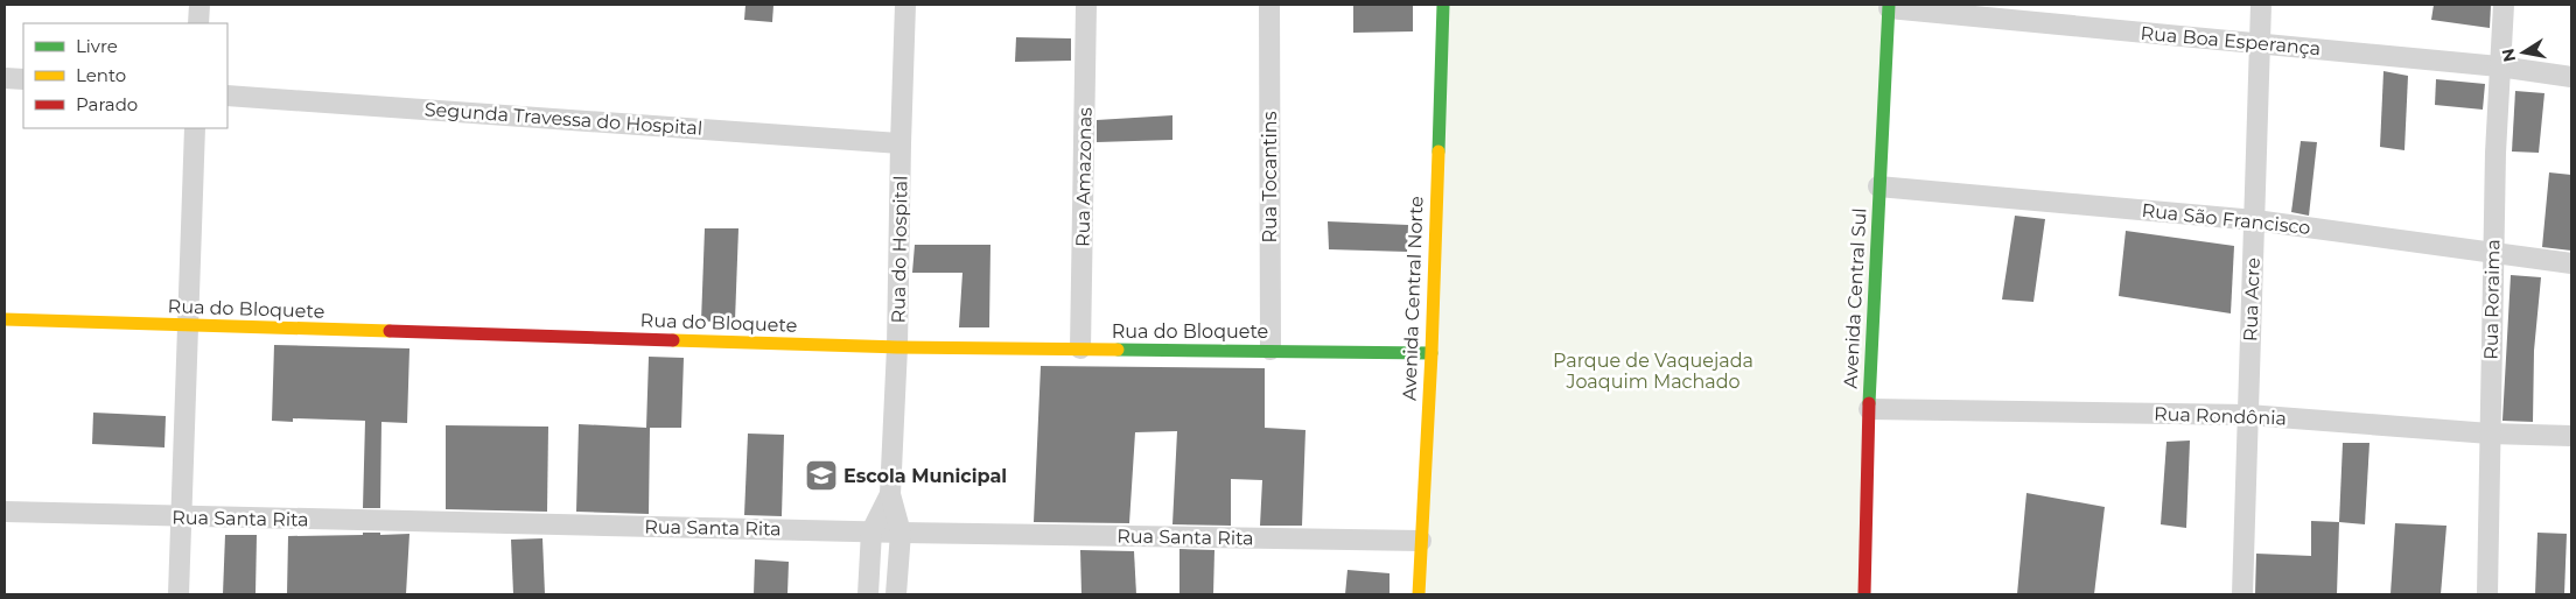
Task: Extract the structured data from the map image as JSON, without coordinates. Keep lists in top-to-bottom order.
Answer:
{
  "streets": {
    "street": [
      "Rua Boa Esperança",
      "Segunda Travessa do Hospital",
      "Rua Amazonas",
      "Rua Tocantins",
      "Rua São Francisco",
      "Rua do Hospital",
      "Avenida Central Norte",
      "Avenida Central Sul",
      "Rua Acre",
      "Rua Roraima",
      "Rua do Bloquete",
      "Rua Rondônia",
      "Rua Santa Rita"
    ]
  },
  "crossings": [
    ["Rua Boa Esperança", "Avenida Central Sul"],
    ["Rua Boa Esperança", "Rua Acre"],
    ["Rua Boa Esperança", "Rua Roraima"],
    ["Segunda Travessa do Hospital", "Rua do Hospital"],
    ["Rua Amazonas", "Rua do Bloquete"],
    ["Rua Tocantins", "Rua do Bloquete"],
    ["Rua São Francisco", "Avenida Central Sul"],
    ["Rua São Francisco", "Rua Acre"],
    ["Rua São Francisco", "Rua Roraima"],
    ["Rua do Hospital", "Rua do Bloquete"],
    ["Rua do Hospital", "Rua Santa Rita"],
    ["Avenida Central Norte", "Rua do Bloquete"],
    ["Avenida Central Norte", "Rua Santa Rita"],
    ["Avenida Central Sul", "Rua Rondônia"],
    ["Rua Acre", "Rua Rondônia"],
    ["Rua Roraima", "Rua Rondônia"]
  ],
  "parks": ["Parque de Vaquejada Joaquim Machado"],
  "places": {
    "school or university": ["Escola Municipal"]
  },
  "legend": ["Livre", "Lento", "Parado"],
  "north": "left"
}
